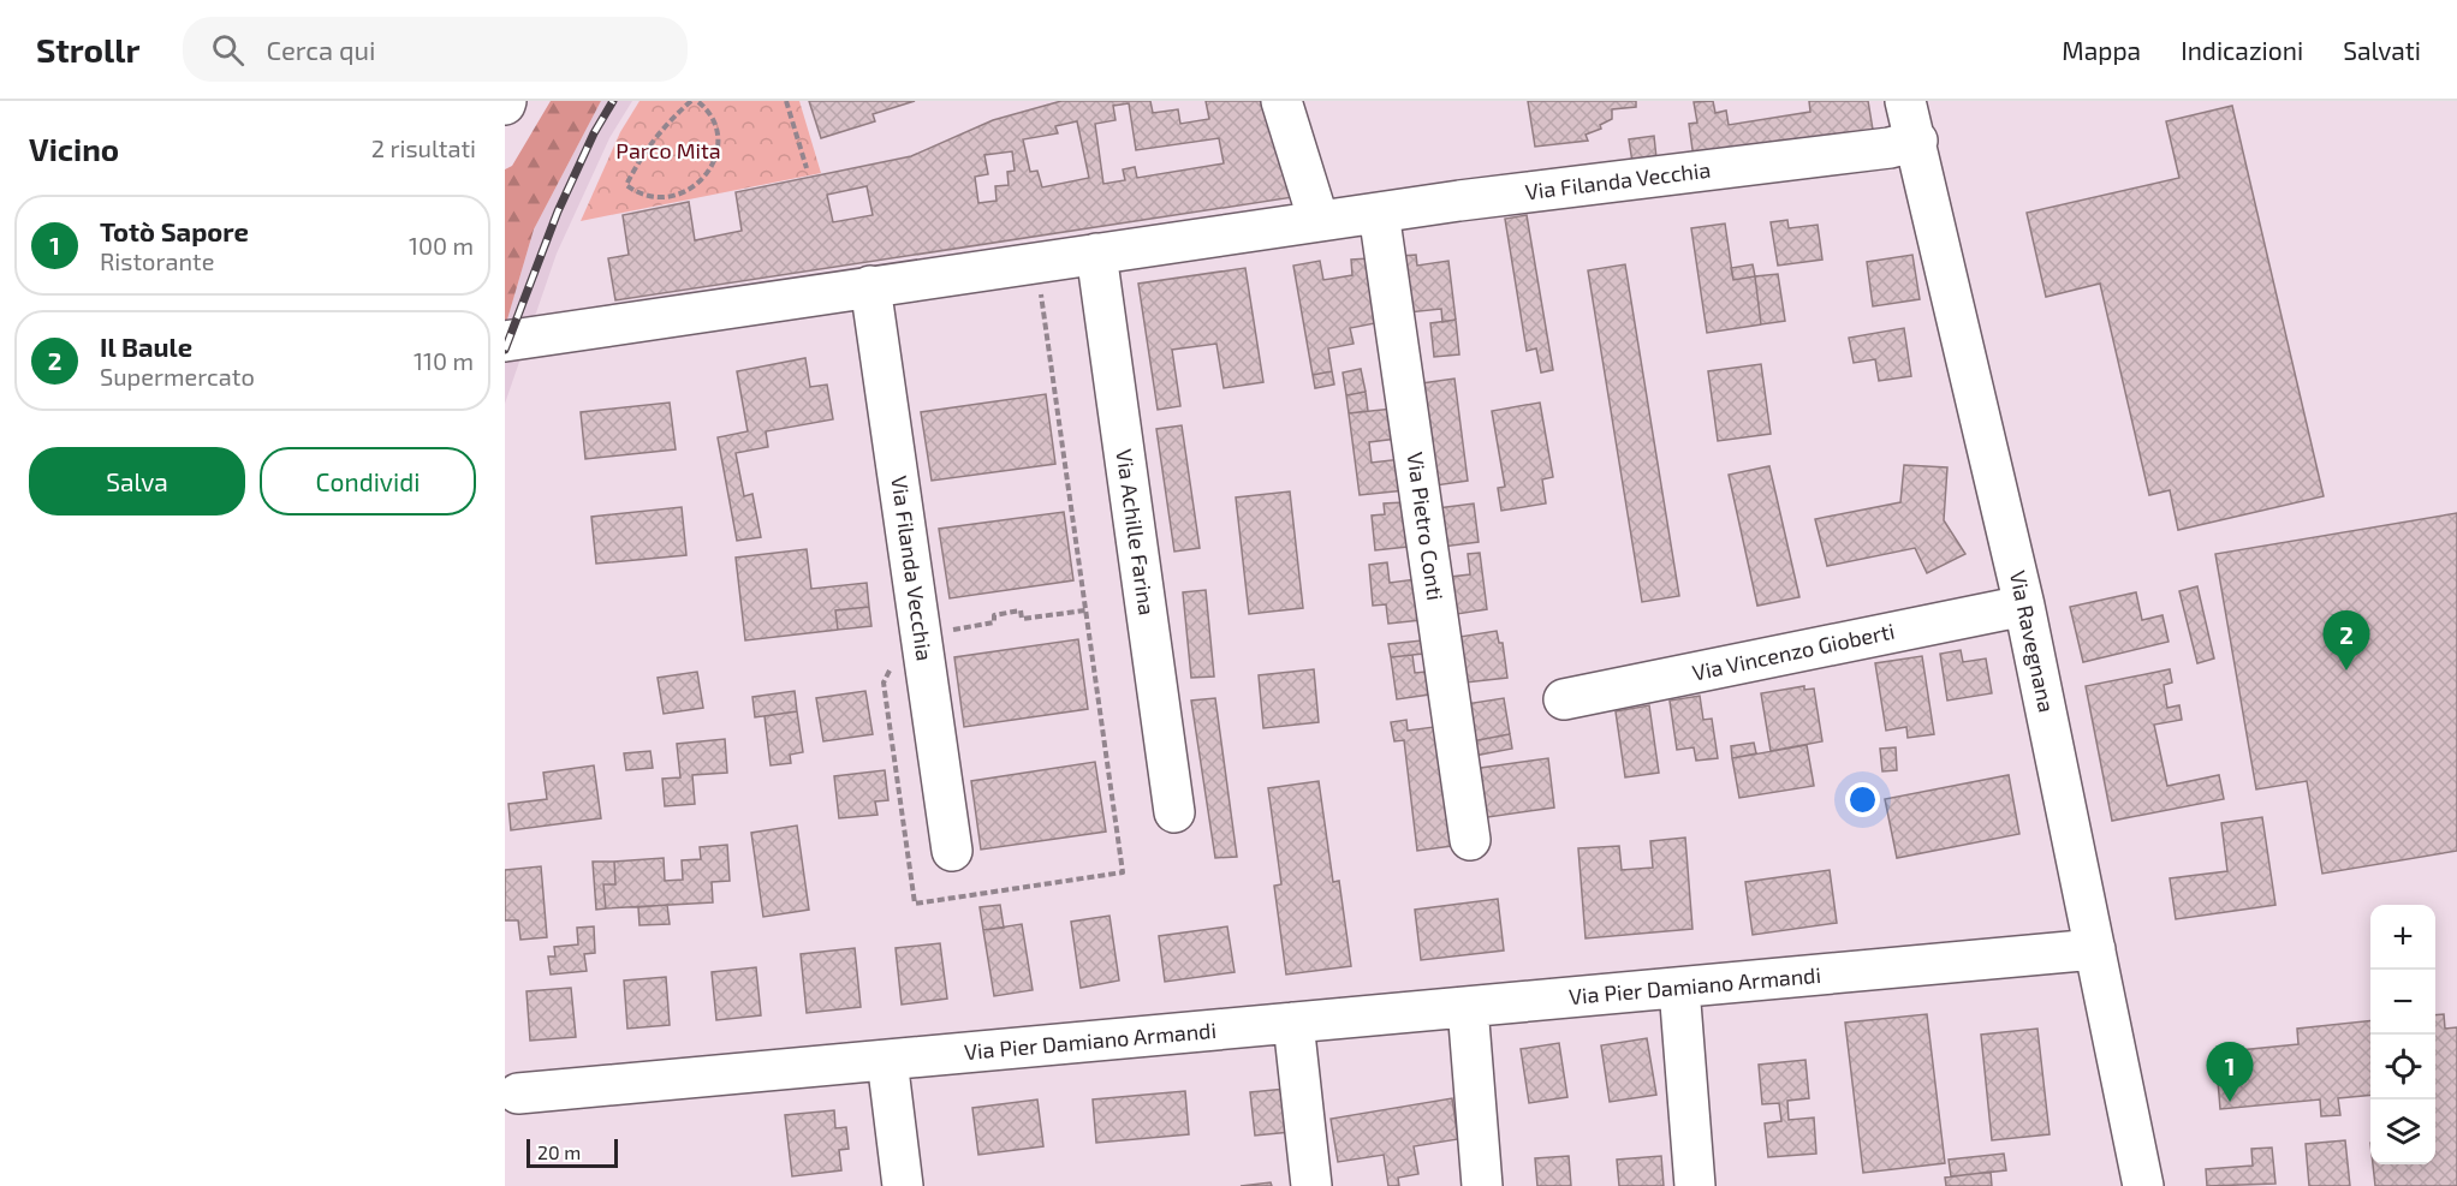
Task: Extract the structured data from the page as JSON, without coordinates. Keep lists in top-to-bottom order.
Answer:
{
  "streets": {
    "street": [
      "Via Filanda Vecchia",
      "Via Pietro Conti",
      "Via Achille Farina",
      "Via Ravegnana",
      "Via Vincenzo Gioberti",
      "Via Pier Damiano Armandi"
    ]
  },
  "crossings": [
    ["Via Filanda Vecchia", "Via Pietro Conti"],
    ["Via Filanda Vecchia", "Via Achille Farina"],
    ["Via Filanda Vecchia", "Via Ravegnana"],
    ["Via Ravegnana", "Via Vincenzo Gioberti"],
    ["Via Ravegnana", "Via Pier Damiano Armandi"]
  ],
  "parks": ["Parco Mita"],
  "scale_bar": "20 m",
  "page": {
    "header": "Strollr",
    "search": "Cerca qui",
    "nav": ["Mappa", "Indicazioni", "Salvati"],
    "heading": ["Vicino", "2 risultati"],
    "list": [
      {
        "mark": "1",
        "name": "Totò Sapore",
        "note": "Ristorante",
        "value": "100 m"
      },
      {
        "mark": "2",
        "name": "Il Baule",
        "note": "Supermercato",
        "value": "110 m"
      }
    ],
    "buttons": ["Salva", "Condividi"],
    "pins": ["2", "1"],
    "map_buttons": ["+", "−"],
    "scale": "20 m"
  }
}
